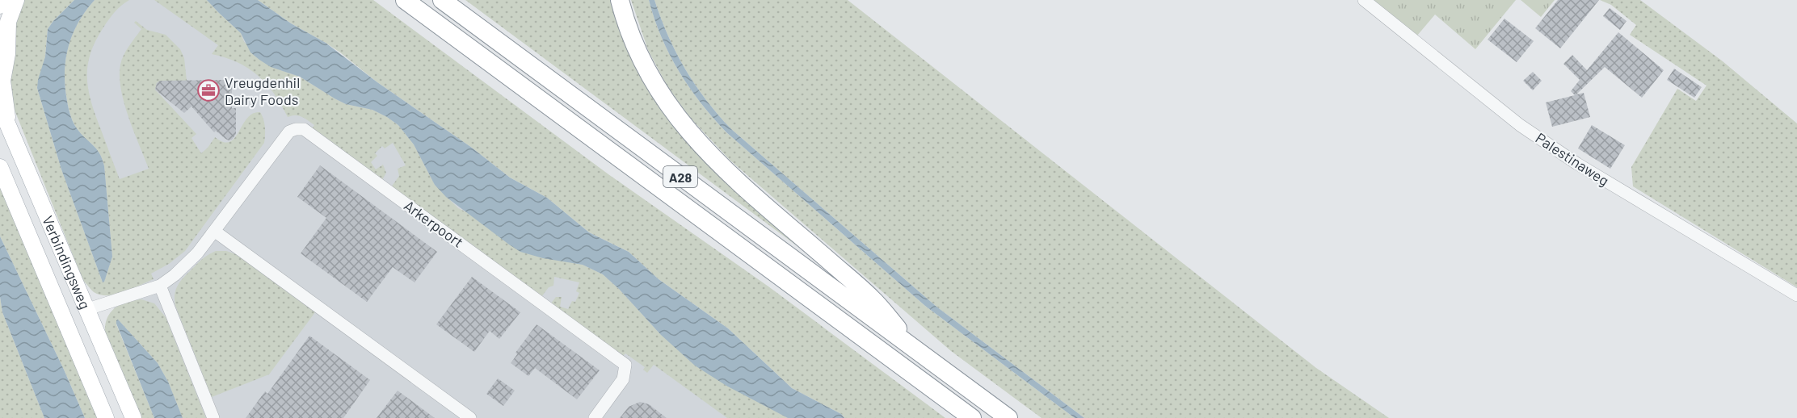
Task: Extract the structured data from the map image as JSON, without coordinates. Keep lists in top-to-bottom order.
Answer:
{
  "streets": {
    "highway": ["A28"],
    "main road": ["Verbindingsweg"],
    "street": ["Palestinaweg", "Arkerpoort"]
  },
  "crossings": [
    ["Arkerpoort", "Verbindingsweg"]
  ],
  "places": {
    "office": ["Vreugdenhil Dairy Foods"]
  }
}
